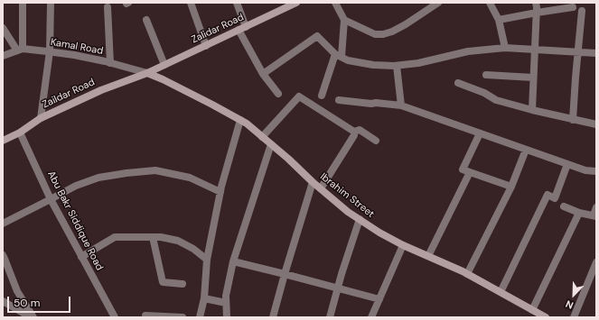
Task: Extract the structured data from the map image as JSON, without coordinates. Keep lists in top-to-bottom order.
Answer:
{
  "streets": {
    "main road": ["Zalidar Road", "Zaildar Road", "Ibrahim Street"],
    "street": ["Kamal Road", "Abu Bakr Siddique Road"]
  },
  "crossings": [
    ["Zalidar Road", "Kamal Road"],
    ["Zalidar Road", "Zaildar Road"],
    ["Zalidar Road", "Ibrahim Street"],
    ["Kamal Road", "Zaildar Road"],
    ["Kamal Road", "Ibrahim Street"],
    ["Zaildar Road", "Ibrahim Street"],
    ["Zaildar Road", "Abu Bakr Siddique Road"]
  ],
  "scale_bar": "50 m",
  "north": "bottom left"
}
